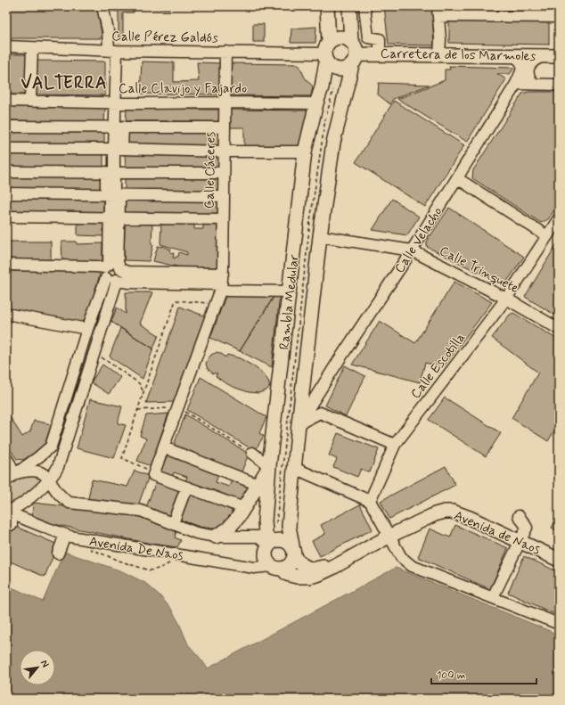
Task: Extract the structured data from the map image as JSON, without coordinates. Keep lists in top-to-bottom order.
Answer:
{
  "streets": {
    "main road": [
      "Carretera de los Marmoles",
      "Rambla Medular",
      "Avenida de Naos",
      "Avenida De Naos"
    ],
    "street": [
      "Calle Pérez Galdós",
      "Calle Clavijo y Fajardo",
      "Calle Cáceres",
      "Calle Velacho",
      "Calle Trinquete",
      "Calle Escotilla"
    ]
  },
  "crossings": [
    ["Calle Pérez Galdós", "Carretera de los Marmoles"],
    ["Calle Pérez Galdós", "Calle Cáceres"],
    ["Calle Pérez Galdós", "Rambla Medular"],
    ["Carretera de los Marmoles", "Calle Velacho"],
    ["Carretera de los Marmoles", "Rambla Medular"],
    ["Calle Clavijo y Fajardo", "Calle Cáceres"],
    ["Calle Clavijo y Fajardo", "Rambla Medular"],
    ["Calle Velacho", "Calle Trinquete"],
    ["Calle Velacho", "Rambla Medular"],
    ["Calle Trinquete", "Rambla Medular"],
    ["Calle Trinquete", "Calle Escotilla"],
    ["Rambla Medular", "Avenida de Naos"],
    ["Rambla Medular", "Avenida De Naos"],
    ["Avenida de Naos", "Avenida De Naos"]
  ],
  "districts": ["VALTERRA"],
  "scale_bar": "100 m",
  "north": "top right"
}
